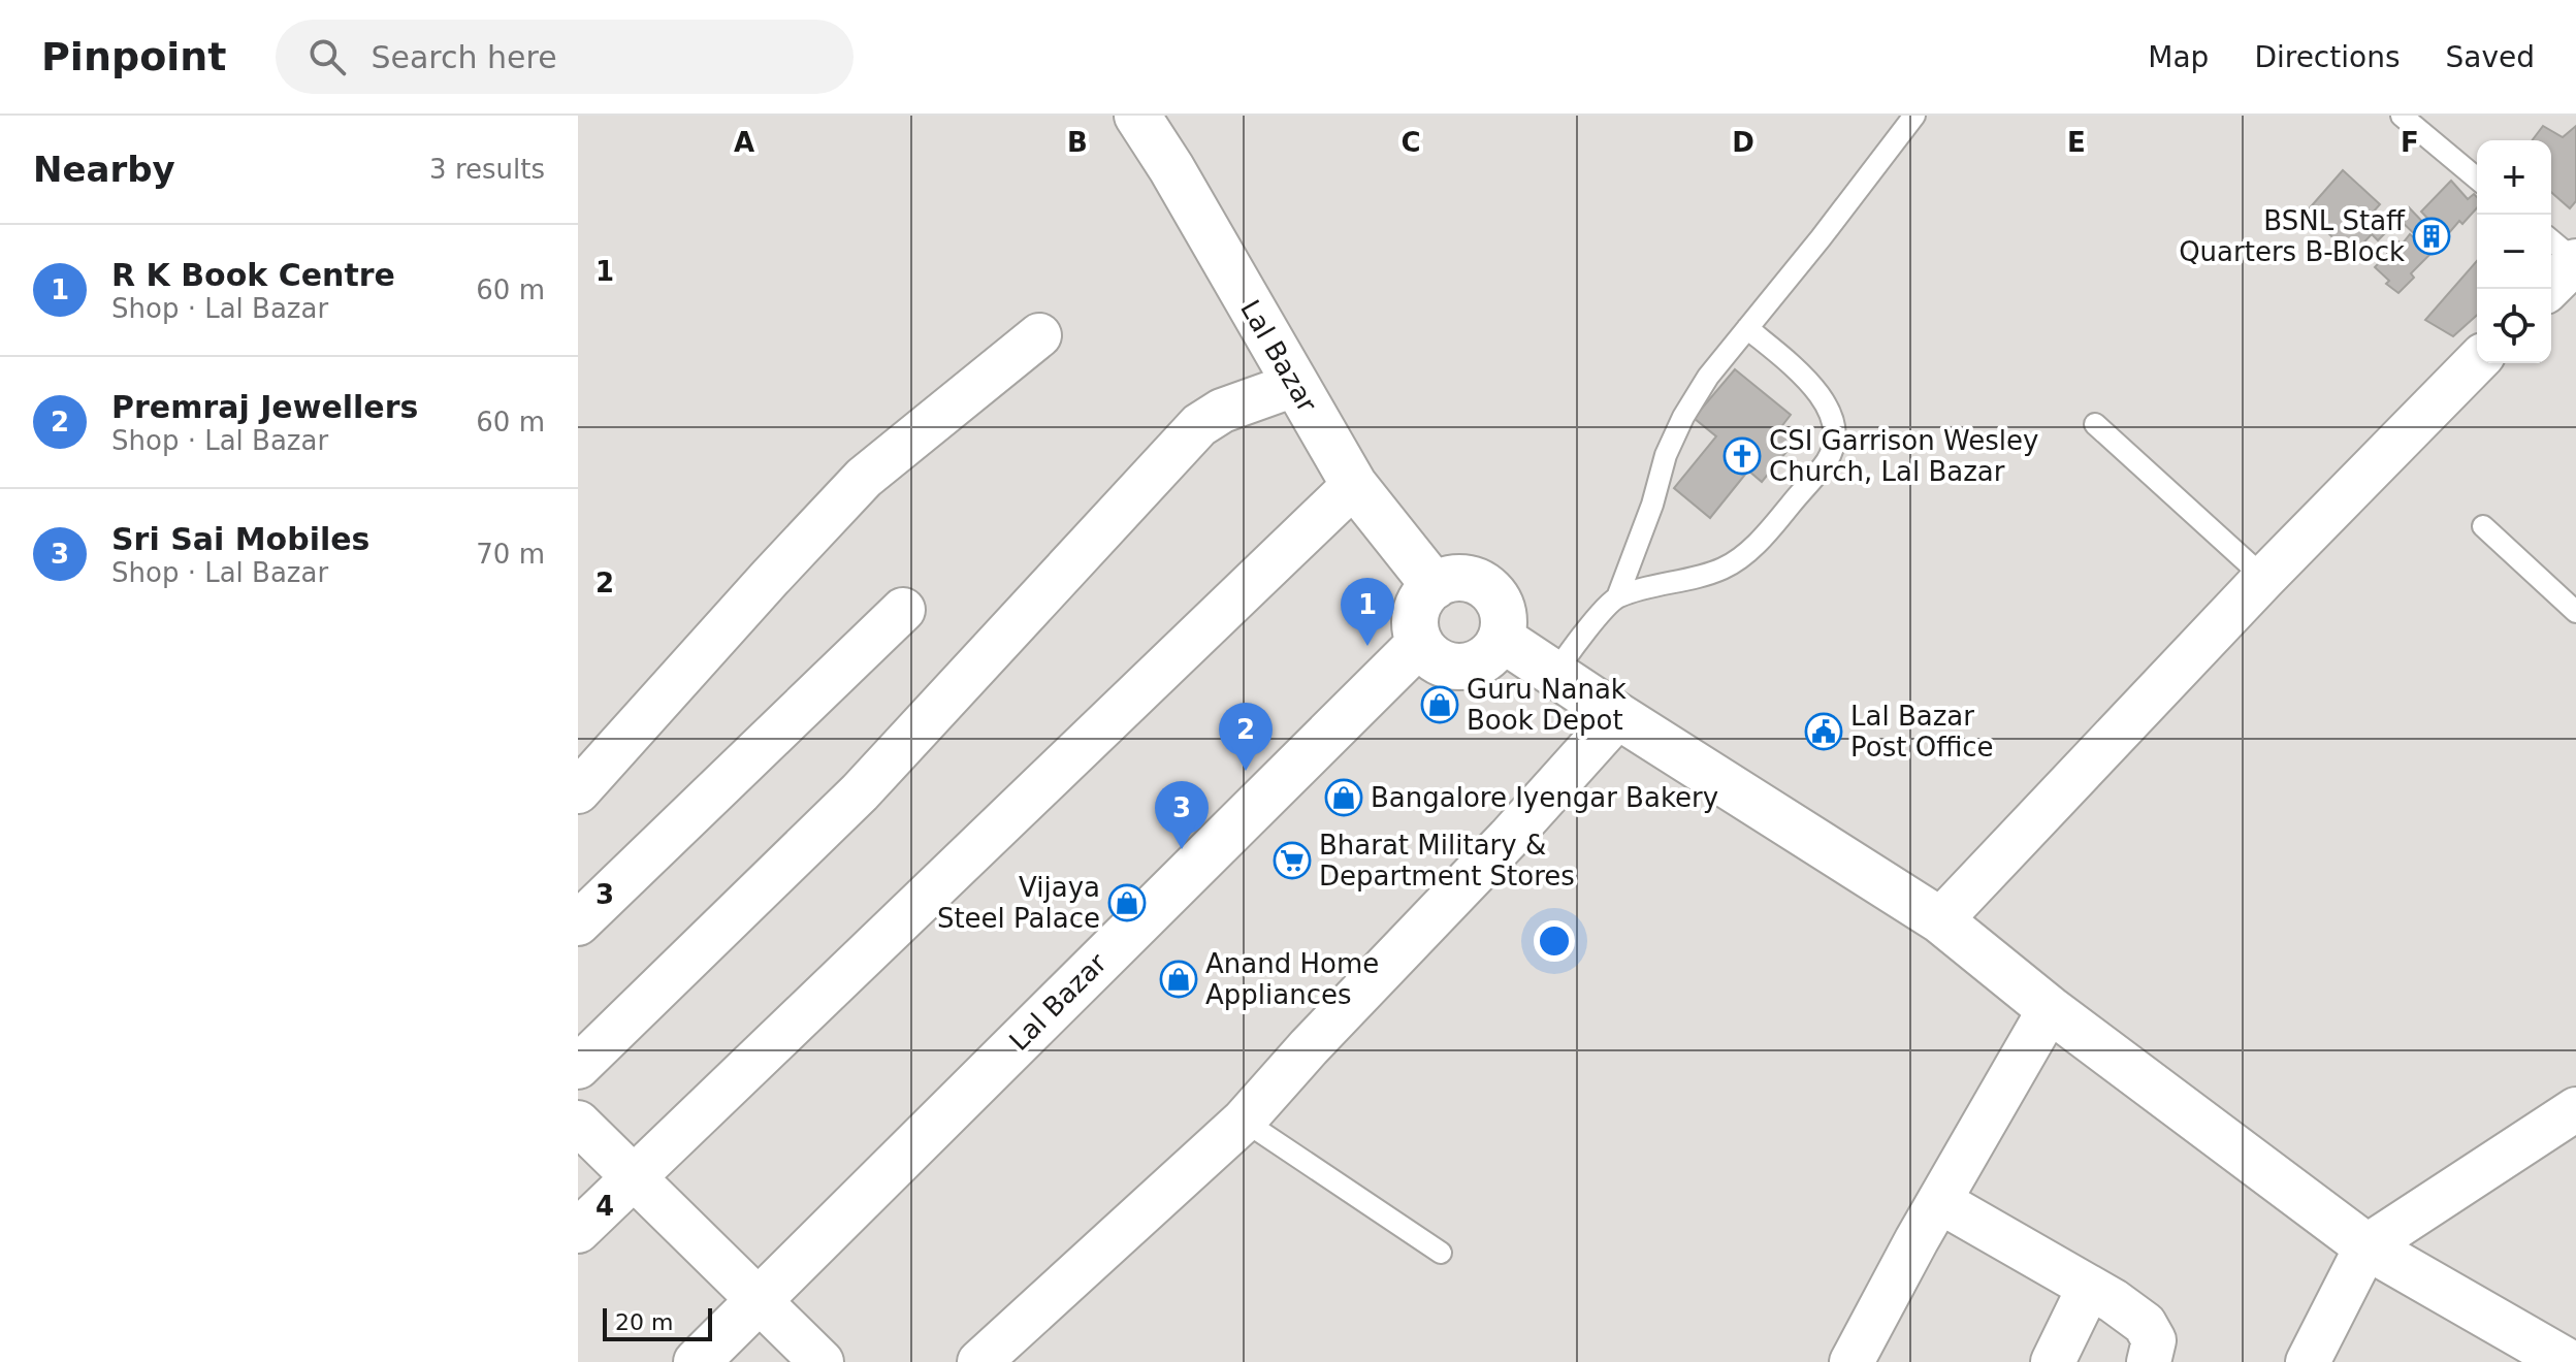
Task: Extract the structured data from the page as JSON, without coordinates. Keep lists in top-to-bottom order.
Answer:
{
  "streets": {
    "main road": ["Lal Bazar"]
  },
  "places": {
    "building": ["BSNL Staff Quarters B-Block"],
    "church": ["CSI Garrison Wesley Church, Lal Bazar"],
    "shop": [
      "Guru Nanak Book Depot",
      "Bangalore Iyengar Bakery",
      "Vijaya Steel Palace",
      "Anand Home Appliances"
    ],
    "public building": ["Lal Bazar Post Office"],
    "supermarket": ["Bharat Military & Department Stores"]
  },
  "scale_bar": "20 m",
  "page": {
    "header": "Pinpoint",
    "search": "Search here",
    "nav": ["Map", "Directions", "Saved"],
    "heading": ["Nearby", "3 results"],
    "map_buttons": ["+", "−"],
    "list": [
      {
        "mark": "1",
        "name": "R K Book Centre",
        "note": "Shop · Lal Bazar",
        "value": "60 m"
      },
      {
        "mark": "2",
        "name": "Premraj Jewellers",
        "note": "Shop · Lal Bazar",
        "value": "60 m"
      },
      {
        "mark": "3",
        "name": "Sri Sai Mobiles",
        "note": "Shop · Lal Bazar",
        "value": "70 m"
      }
    ],
    "pins": ["1", "2", "3"],
    "scale": "20 m"
  },
  "grid": {
    "columns": [
      "A",
      "B",
      "C",
      "D",
      "E",
      "F"
    ],
    "rows": [
      "1",
      "2",
      "3",
      "4"
    ]
  }
}
